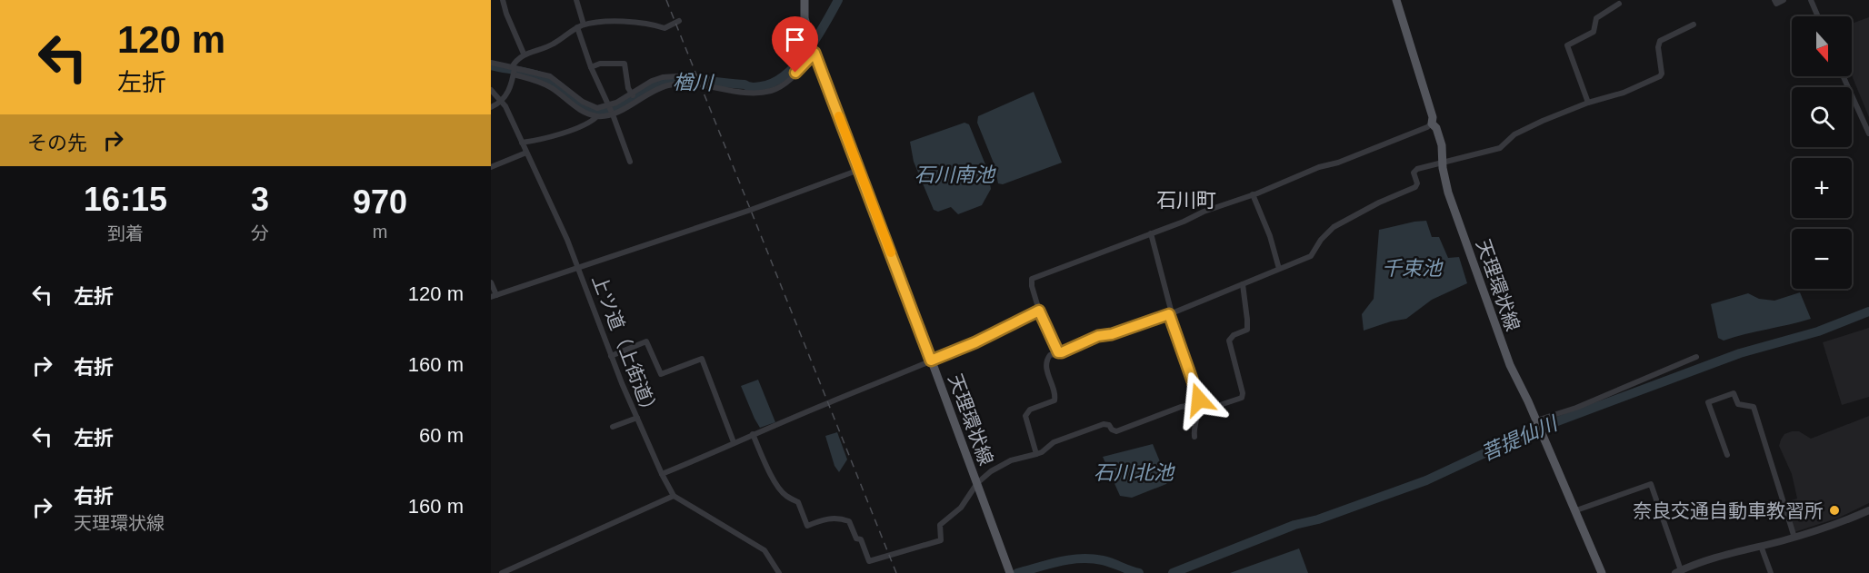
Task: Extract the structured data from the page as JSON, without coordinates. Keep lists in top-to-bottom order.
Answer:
{
  "streets": {
    "main road": ["天理環状線"],
    "street": ["上ツ道（上街道）"]
  },
  "districts": ["石川町"],
  "water": [
    "楢川",
    "石川南池",
    "千束池",
    "菩提仙川",
    "石川北池"
  ],
  "places": ["奈良交通自動車教習所"],
  "north": "bottom",
  "page": {
    "turn": ["120 m", "左折"],
    "map_buttons": ["+", "−"],
    "then": "その先",
    "eta": [
      "16:15",
      "到着",
      "3",
      "分",
      "970",
      "m"
    ],
    "list": [
      {
        "name": "左折",
        "value": "120 m"
      },
      {
        "name": "右折",
        "value": "160 m"
      },
      {
        "name": "左折",
        "value": "60 m"
      },
      {
        "name": "右折",
        "note": "天理環状線",
        "value": "160 m"
      }
    ]
  }
}
